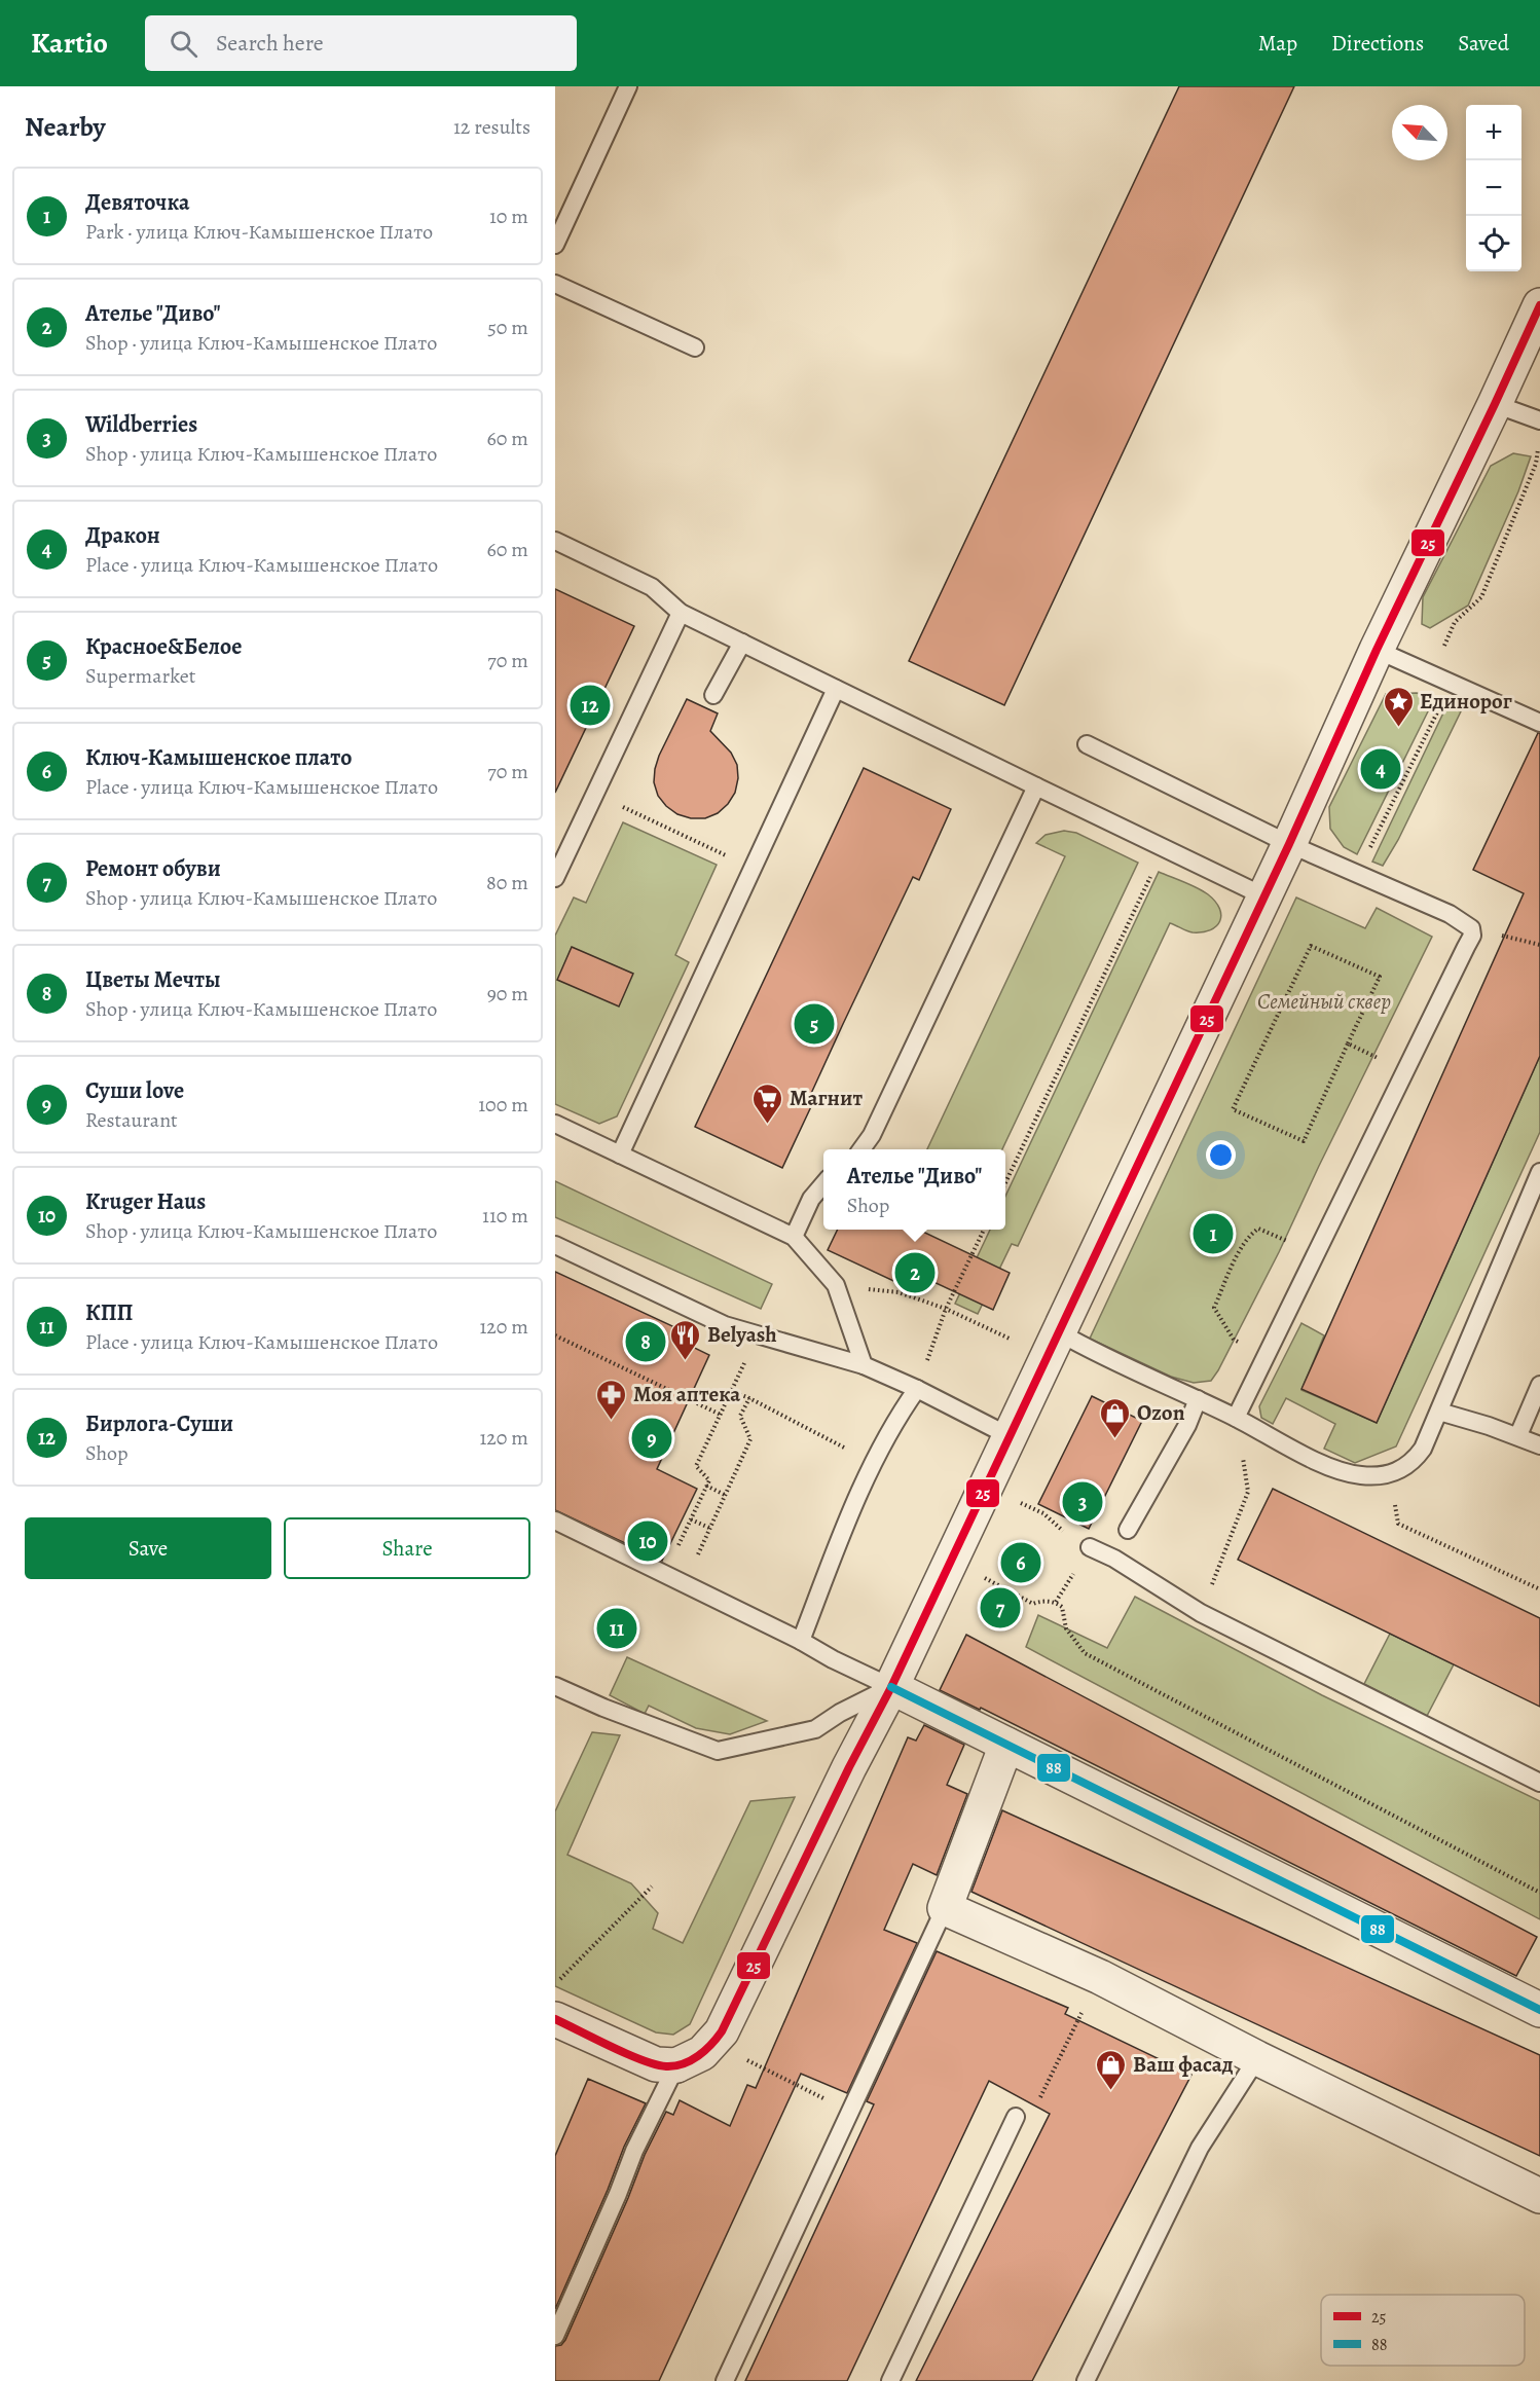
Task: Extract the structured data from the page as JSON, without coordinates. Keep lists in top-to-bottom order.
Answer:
{
  "parks": ["Семейный сквер"],
  "places": {
    "place": ["Единорог"],
    "supermarket": ["Магнит"],
    "restaurant": ["Belyash"],
    "pharmacy": ["Моя аптека"],
    "shop": ["Ozon", "Ваш фасад"]
  },
  "lines": ["transit line 25", "transit line 88"],
  "legend": ["25", "88"],
  "north": "top left",
  "page": {
    "header": "Kartio",
    "search": "Search here",
    "nav": ["Map", "Directions", "Saved"],
    "heading": ["Nearby", "12 results"],
    "map_buttons": ["+", "−"],
    "list": [
      {
        "mark": "1",
        "name": "Девяточка",
        "note": "Park · улица Ключ-Камышенское Плато",
        "value": "10 m"
      },
      {
        "mark": "2",
        "name": "Ателье \"Диво\"",
        "note": "Shop · улица Ключ-Камышенское Плато",
        "value": "50 m"
      },
      {
        "mark": "3",
        "name": "Wildberries",
        "note": "Shop · улица Ключ-Камышенское Плато",
        "value": "60 m"
      },
      {
        "mark": "4",
        "name": "Дракон",
        "note": "Place · улица Ключ-Камышенское Плато",
        "value": "60 m"
      },
      {
        "mark": "5",
        "name": "Красное&Белое",
        "note": "Supermarket",
        "value": "70 m"
      },
      {
        "mark": "6",
        "name": "Ключ-Камышенское плато",
        "note": "Place · улица Ключ-Камышенское Плато",
        "value": "70 m"
      },
      {
        "mark": "7",
        "name": "Ремонт обуви",
        "note": "Shop · улица Ключ-Камышенское Плато",
        "value": "80 m"
      },
      {
        "mark": "8",
        "name": "Цветы Мечты",
        "note": "Shop · улица Ключ-Камышенское Плато",
        "value": "90 m"
      },
      {
        "mark": "9",
        "name": "Суши love",
        "note": "Restaurant",
        "value": "100 m"
      },
      {
        "mark": "10",
        "name": "Kruger Haus",
        "note": "Shop · улица Ключ-Камышенское Плато",
        "value": "110 m"
      },
      {
        "mark": "11",
        "name": "КПП",
        "note": "Place · улица Ключ-Камышенское Плато",
        "value": "120 m"
      },
      {
        "mark": "12",
        "name": "Бирлога-Суши",
        "note": "Shop",
        "value": "120 m"
      }
    ],
    "pins": [
      "12",
      "4",
      "5",
      "1",
      "2",
      "8",
      "9",
      "3",
      "10",
      "6",
      "7",
      "11"
    ],
    "popup": ["Ателье \"Диво\"", "Shop"],
    "buttons": ["Save", "Share"]
  }
}
